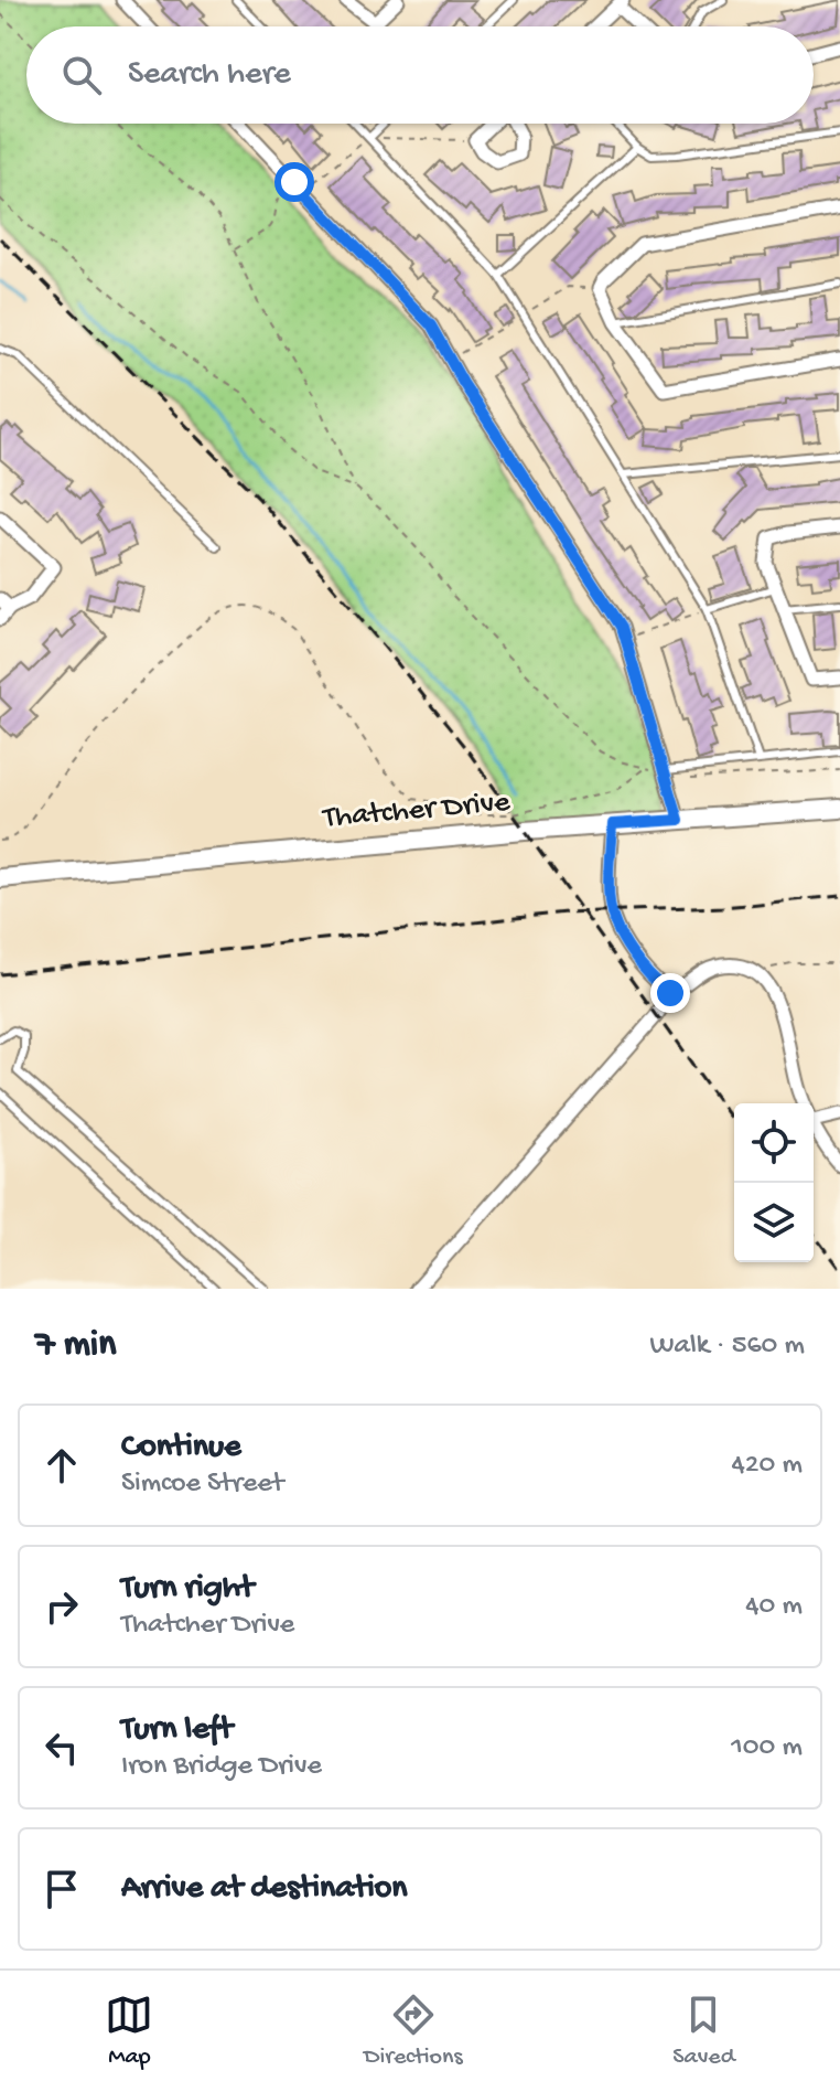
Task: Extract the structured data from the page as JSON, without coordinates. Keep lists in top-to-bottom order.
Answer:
{
  "streets": {
    "main road": ["Thatcher Drive"]
  },
  "page": {
    "search": "Search here",
    "heading": ["7 min", "Walk · 560 m"],
    "list": [
      ["Continue", "Simcoe Street", "420 m"],
      ["Turn right", "Thatcher Drive", "40 m"],
      ["Turn left", "Iron Bridge Drive", "100 m"],
      "Arrive at destination"
    ],
    "nav": ["Map", "Directions", "Saved"]
  }
}
